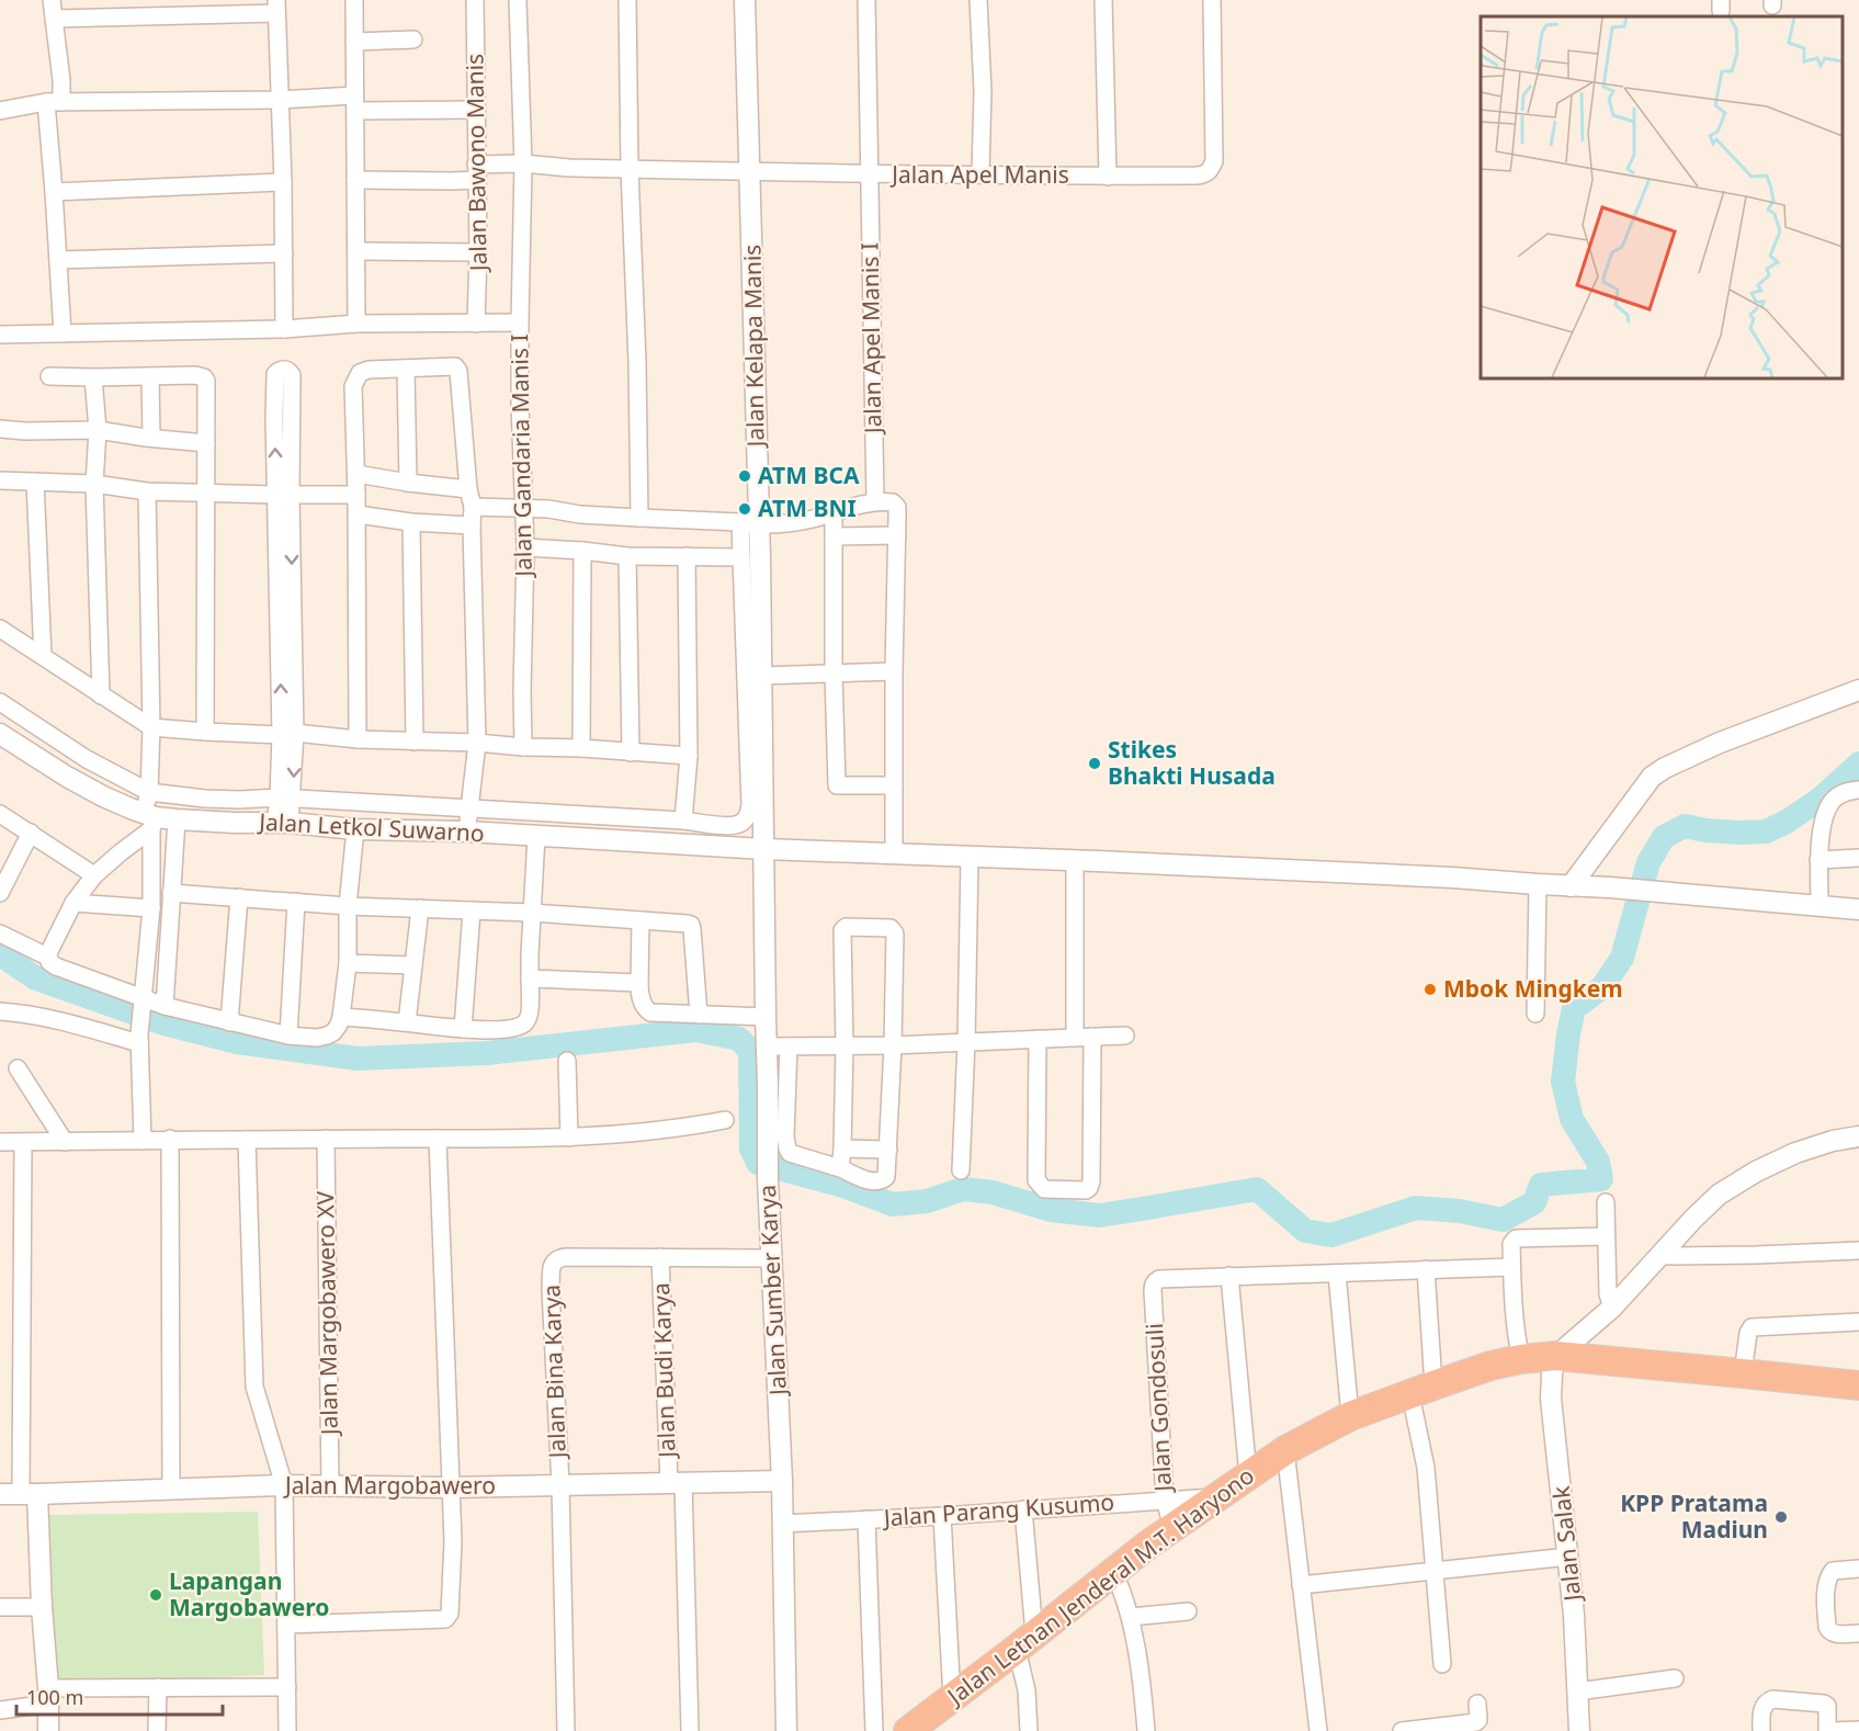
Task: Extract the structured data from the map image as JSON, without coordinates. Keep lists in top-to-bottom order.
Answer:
{
  "streets": {
    "highway": ["Jalan Letnan Jenderal M.T. Haryono"],
    "street": [
      "Jalan Bawono Manis",
      "Jalan Apel Manis",
      "Jalan Apel Manis I",
      "Jalan Kelapa Manis",
      "Jalan Gandaria Manis I",
      "Jalan Letkol Suwarno",
      "Jalan Sumber Karya",
      "Jalan Margobawero XV",
      "Jalan Budi Karya",
      "Jalan Bina Karya",
      "Jalan Gondosuli",
      "Jalan Margobawero",
      "Jalan Parang Kusumo",
      "Jalan Salak"
    ]
  },
  "crossings": [
    ["Jalan Bawono Manis", "Jalan Apel Manis"],
    ["Jalan Apel Manis", "Jalan Apel Manis I"],
    ["Jalan Apel Manis", "Jalan Kelapa Manis"],
    ["Jalan Apel Manis", "Jalan Gandaria Manis I"],
    ["Jalan Kelapa Manis", "Jalan Letkol Suwarno"],
    ["Jalan Kelapa Manis", "Jalan Sumber Karya"],
    ["Jalan Letkol Suwarno", "Jalan Sumber Karya"],
    ["Jalan Sumber Karya", "Jalan Margobawero"],
    ["Jalan Sumber Karya", "Jalan Parang Kusumo"],
    ["Jalan Margobawero XV", "Jalan Margobawero"],
    ["Jalan Budi Karya", "Jalan Bina Karya"],
    ["Jalan Budi Karya", "Jalan Margobawero"],
    ["Jalan Bina Karya", "Jalan Margobawero"],
    ["Jalan Gondosuli", "Jalan Parang Kusumo"],
    ["Jalan Gondosuli", "Jalan Letnan Jenderal M.T. Haryono"],
    ["Jalan Parang Kusumo", "Jalan Letnan Jenderal M.T. Haryono"],
    ["Jalan Salak", "Jalan Letnan Jenderal M.T. Haryono"]
  ],
  "places": [
    "ATM BCA",
    "ATM BNI",
    "Stikes Bhakti Husada",
    "Mbok Mingkem",
    "KPP Pratama Madiun",
    "Lapangan Margobawero"
  ],
  "scale_bar": "100 m"
}
